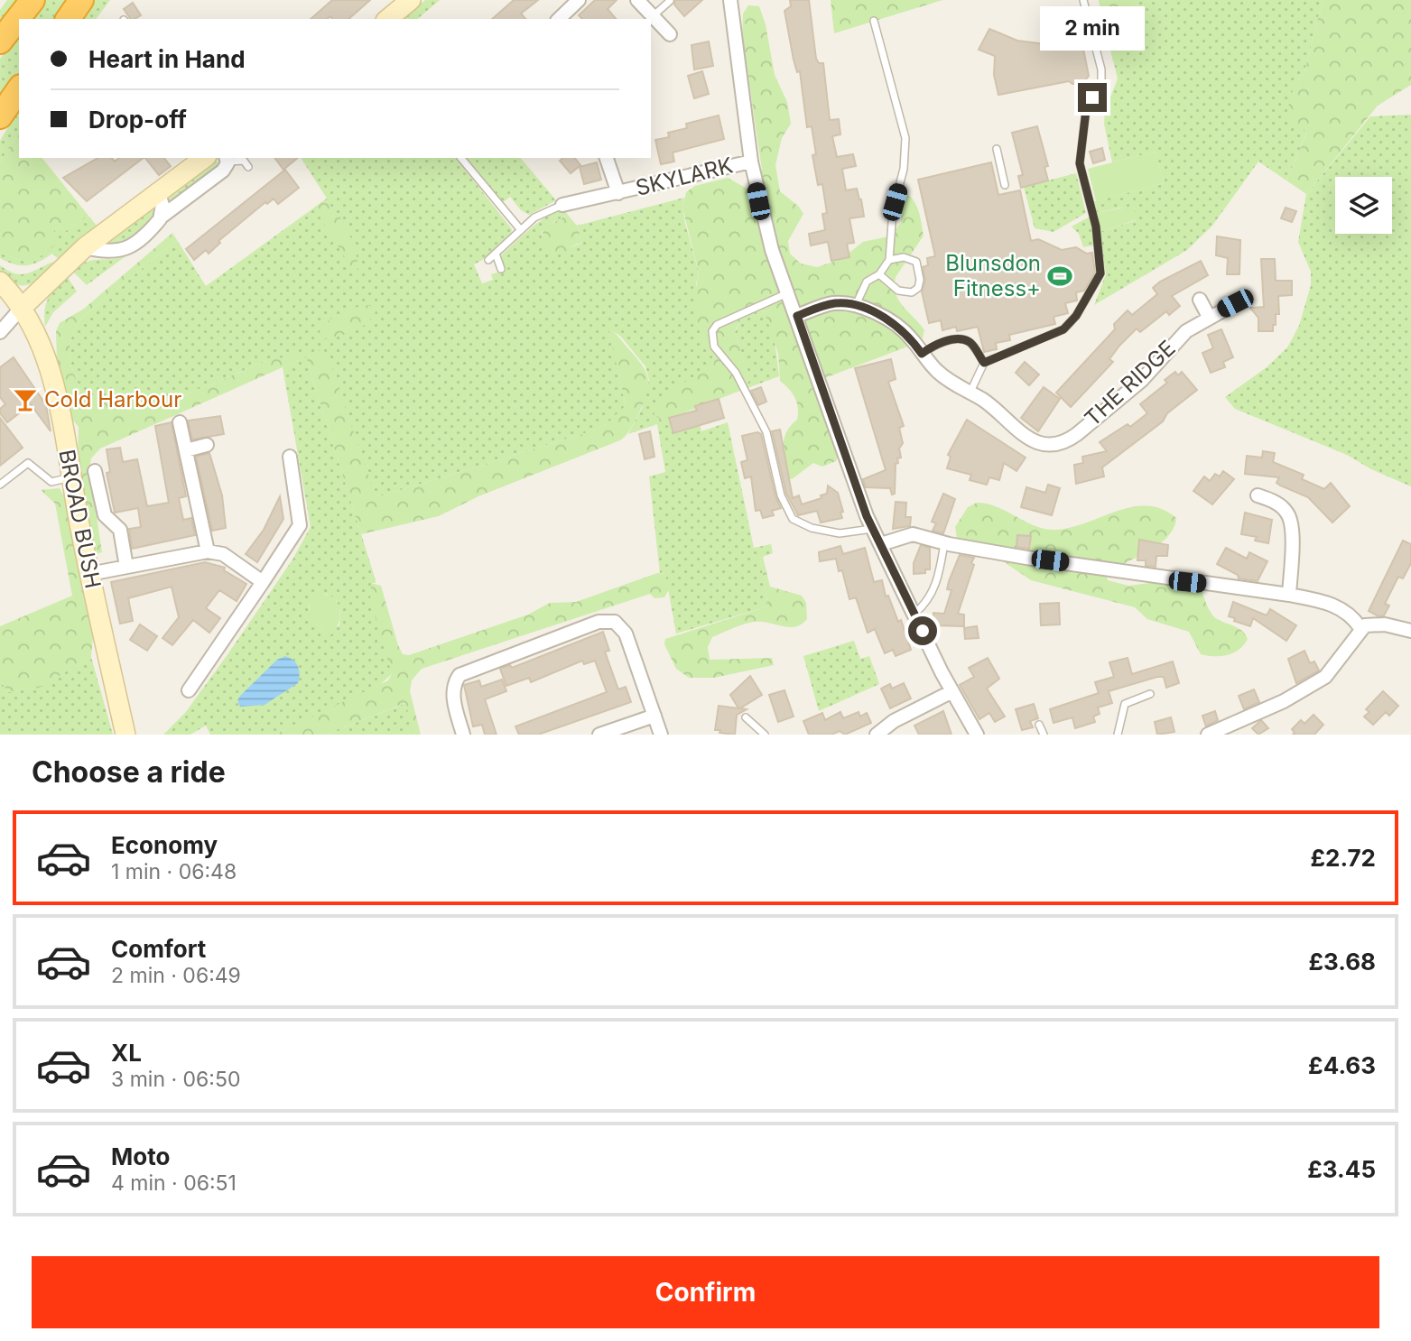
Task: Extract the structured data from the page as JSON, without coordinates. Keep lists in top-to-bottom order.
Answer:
{
  "streets": {
    "main road": ["BROAD BUSH"],
    "street": ["SKYLARK", "THE RIDGE"]
  },
  "places": {
    "sports": ["Blunsdon Fitness+"],
    "bar": ["Cold Harbour"]
  },
  "page": {
    "bubble": "2 min",
    "banner": ["Heart in Hand", "Drop-off"],
    "heading": "Choose a ride",
    "list": [
      {
        "name": "Economy",
        "note": "1 min · 06:48",
        "value": "£2.72"
      },
      {
        "name": "Comfort",
        "note": "2 min · 06:49",
        "value": "£3.68"
      },
      {
        "name": "XL",
        "note": "3 min · 06:50",
        "value": "£4.63"
      },
      {
        "name": "Moto",
        "note": "4 min · 06:51",
        "value": "£3.45"
      }
    ],
    "buttons": "Confirm"
  }
}
